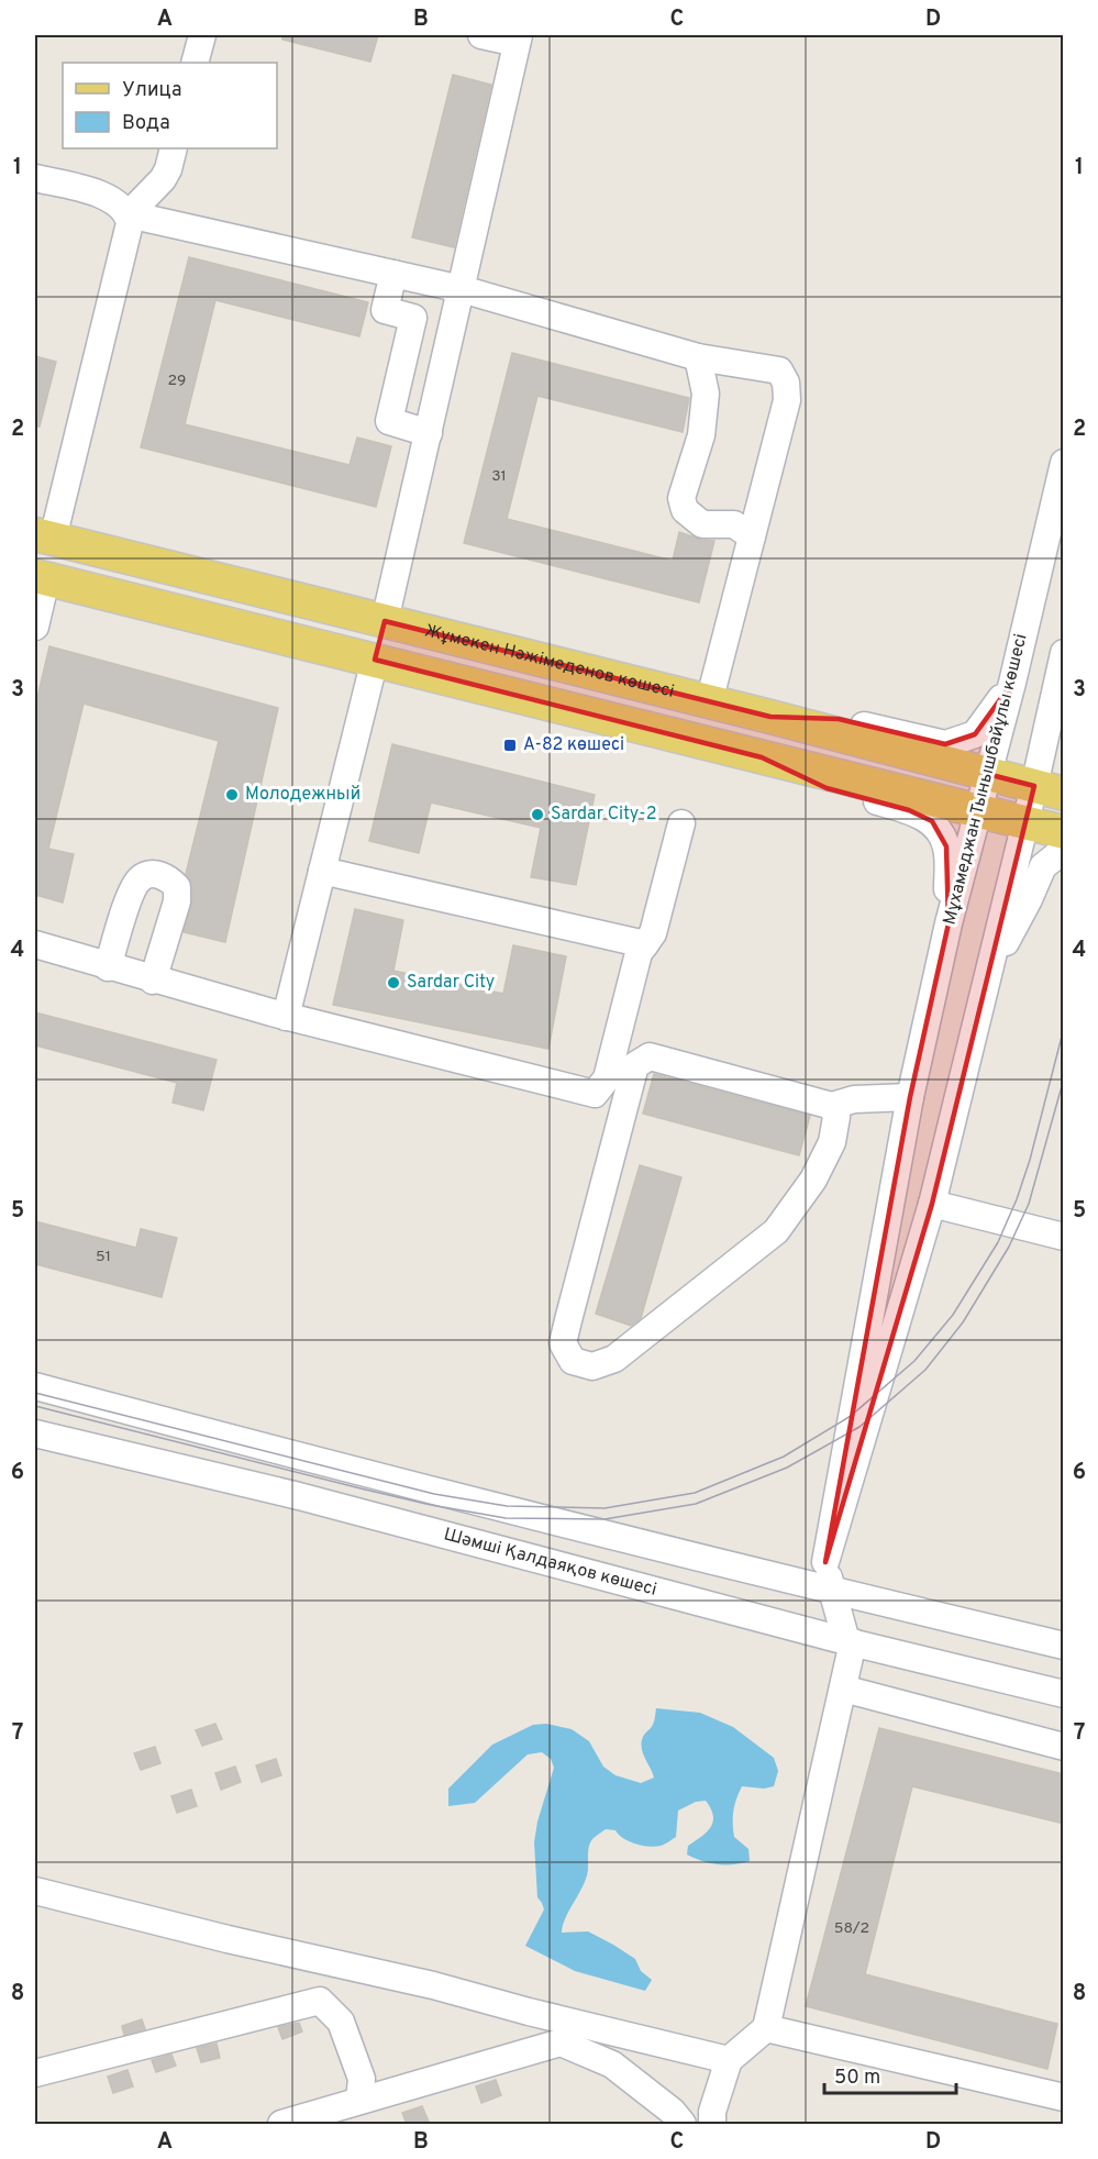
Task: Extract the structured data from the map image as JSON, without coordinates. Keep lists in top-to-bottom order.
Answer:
{
  "streets": {
    "main road": ["Жұмекен Нәжімеденов көшесі"],
    "street": ["Мұхамеджан Тынышбайұлы көшесі", "Шәмші Қалдаяқов көшесі"]
  },
  "crossings": [
    ["Жұмекен Нәжімеденов көшесі", "Мұхамеджан Тынышбайұлы көшесі"]
  ],
  "places": {
    "transit": ["A-82 көшесі"],
    "other": ["Молодежный", "Sardar City-2", "Sardar City"]
  },
  "house_numbers": [
    "29",
    "31",
    "51",
    "58/2"
  ],
  "legend": ["Улица", "Вода"],
  "scale_bar": "50 m",
  "grid": {
    "columns": [
      "A",
      "B",
      "C",
      "D"
    ],
    "rows": [
      "1",
      "2",
      "3",
      "4",
      "5",
      "6",
      "7",
      "8"
    ]
  }
}
